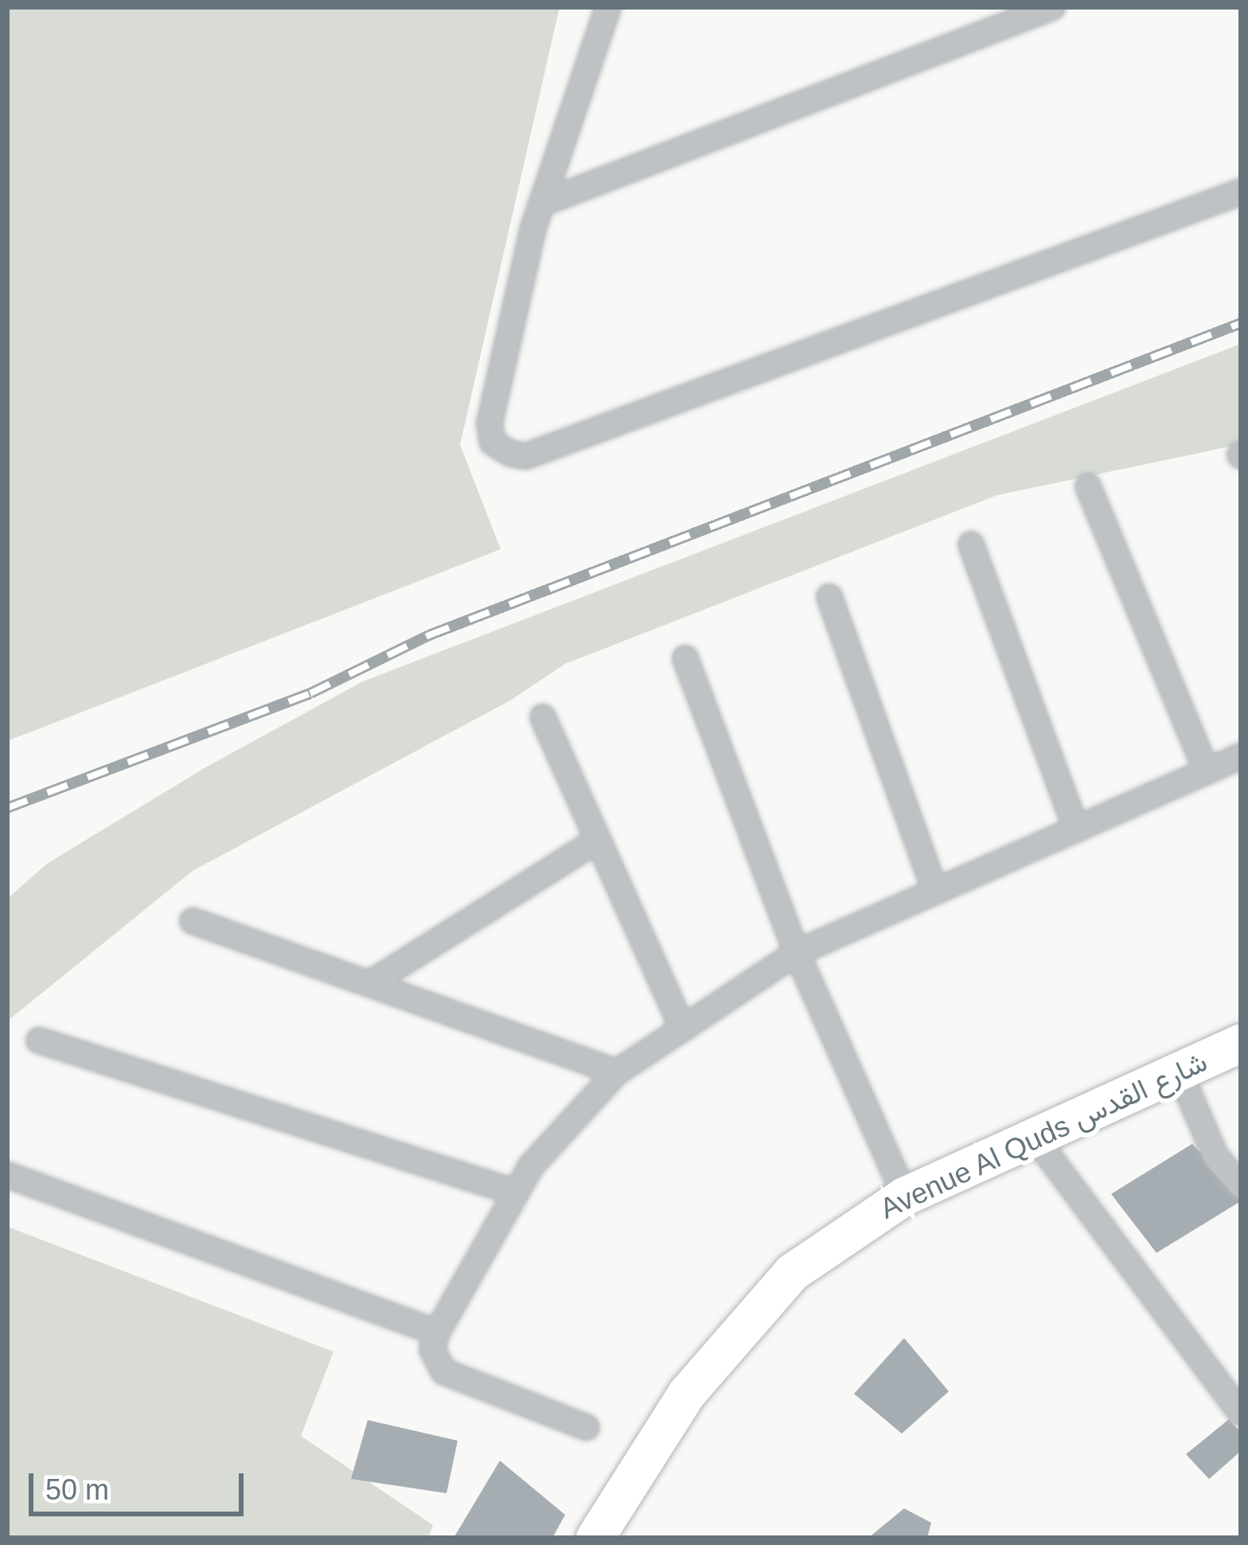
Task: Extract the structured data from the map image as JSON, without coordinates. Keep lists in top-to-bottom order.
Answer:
{
  "streets": {
    "main road": ["Avenue Al Quds شارع القدس"]
  },
  "scale_bar": "50 m"
}
